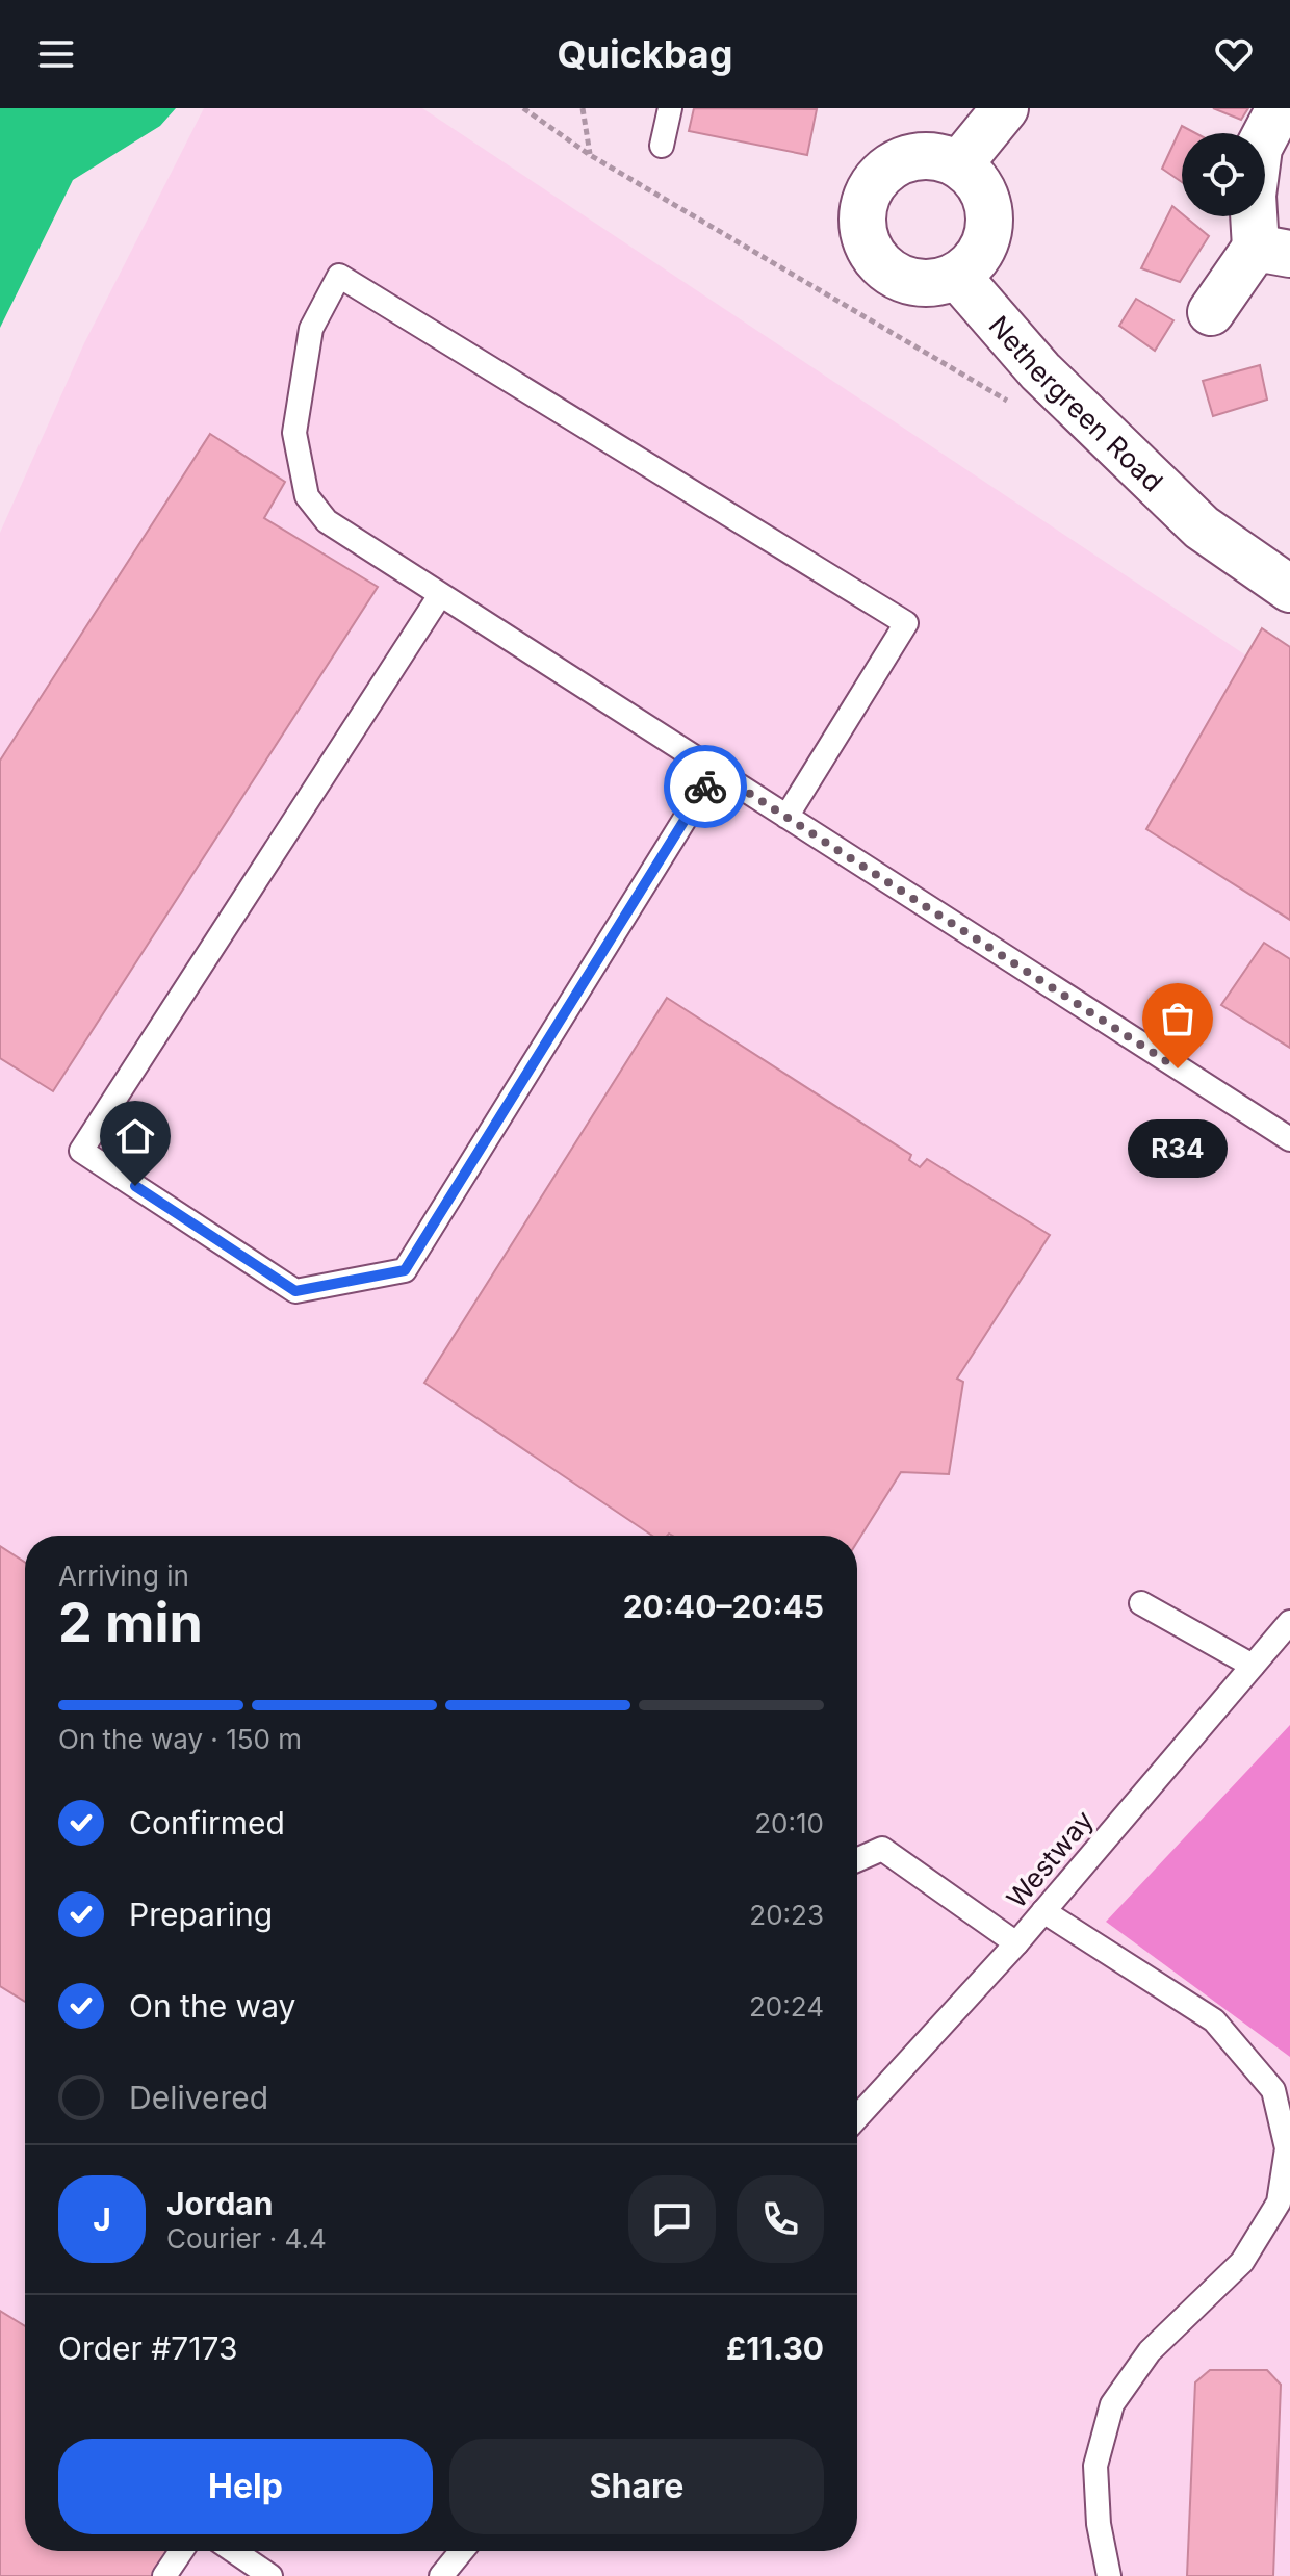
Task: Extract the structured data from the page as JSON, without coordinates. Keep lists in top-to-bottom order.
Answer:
{
  "streets": {
    "street": ["Nethergreen Road"],
    "lane": ["Westway"]
  },
  "places": ["R34"],
  "page": {
    "header": "Quickbag",
    "bubble": "R34",
    "heading": ["2 min", "Arriving in", "20:40–20:45"],
    "panel": [
      "Jordan",
      "Courier · 4.4",
      "Order #7173",
      "£11.30"
    ],
    "bar": "On the way · 150 m",
    "list": [
      ["Confirmed", "20:10"],
      ["Preparing", "20:23"],
      ["On the way", "20:24"],
      "Delivered"
    ],
    "round": "J",
    "buttons": ["Help", "Share"]
  }
}
